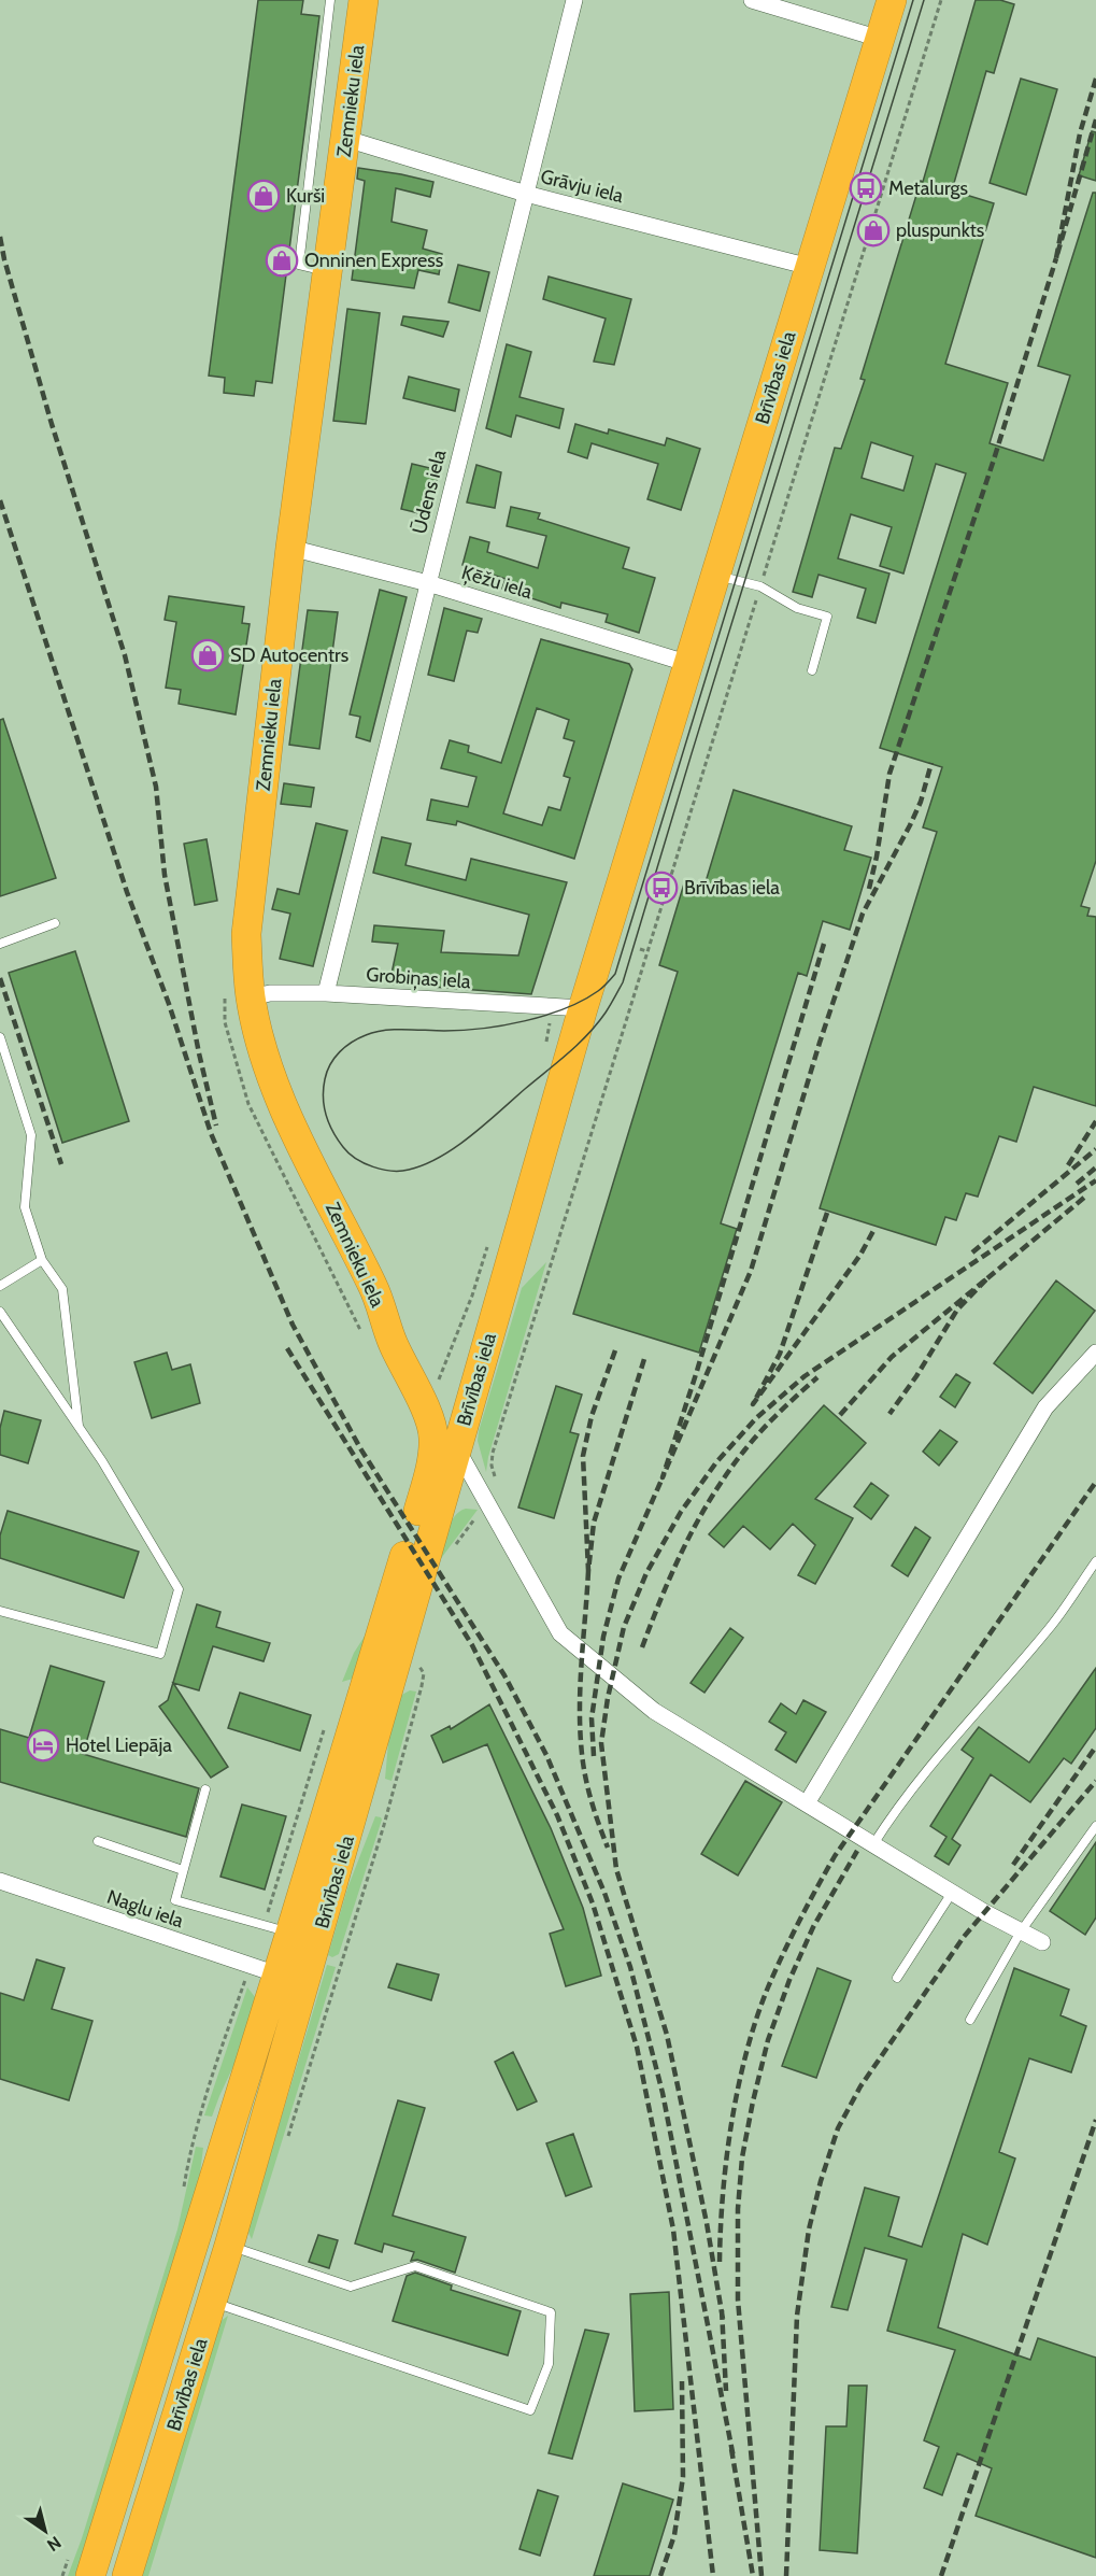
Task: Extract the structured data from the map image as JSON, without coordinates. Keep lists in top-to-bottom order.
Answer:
{
  "streets": {
    "highway": ["Zemnieku iela", "Brīvības iela"],
    "street": [
      "Grāvju iela",
      "Ūdens iela",
      "Ķēžu iela",
      "Grobiņas iela",
      "Naglu iela"
    ]
  },
  "crossings": [
    ["Zemnieku iela", "Grāvju iela"],
    ["Zemnieku iela", "Brīvības iela"],
    ["Zemnieku iela", "Ķēžu iela"],
    ["Zemnieku iela", "Grobiņas iela"],
    ["Grāvju iela", "Brīvības iela"],
    ["Grāvju iela", "Ūdens iela"],
    ["Brīvības iela", "Ķēžu iela"],
    ["Brīvības iela", "Grobiņas iela"],
    ["Brīvības iela", "Naglu iela"],
    ["Ūdens iela", "Ķēžu iela"],
    ["Ūdens iela", "Grobiņas iela"]
  ],
  "places": {
    "bus stop": ["Metalurgs", "Brīvības iela"],
    "shop": [
      "Kurši",
      "pluspunkts",
      "Onninen Express",
      "SD Autocentrs"
    ],
    "hotel": ["Hotel Liepāja"]
  },
  "north": "bottom right"
}
